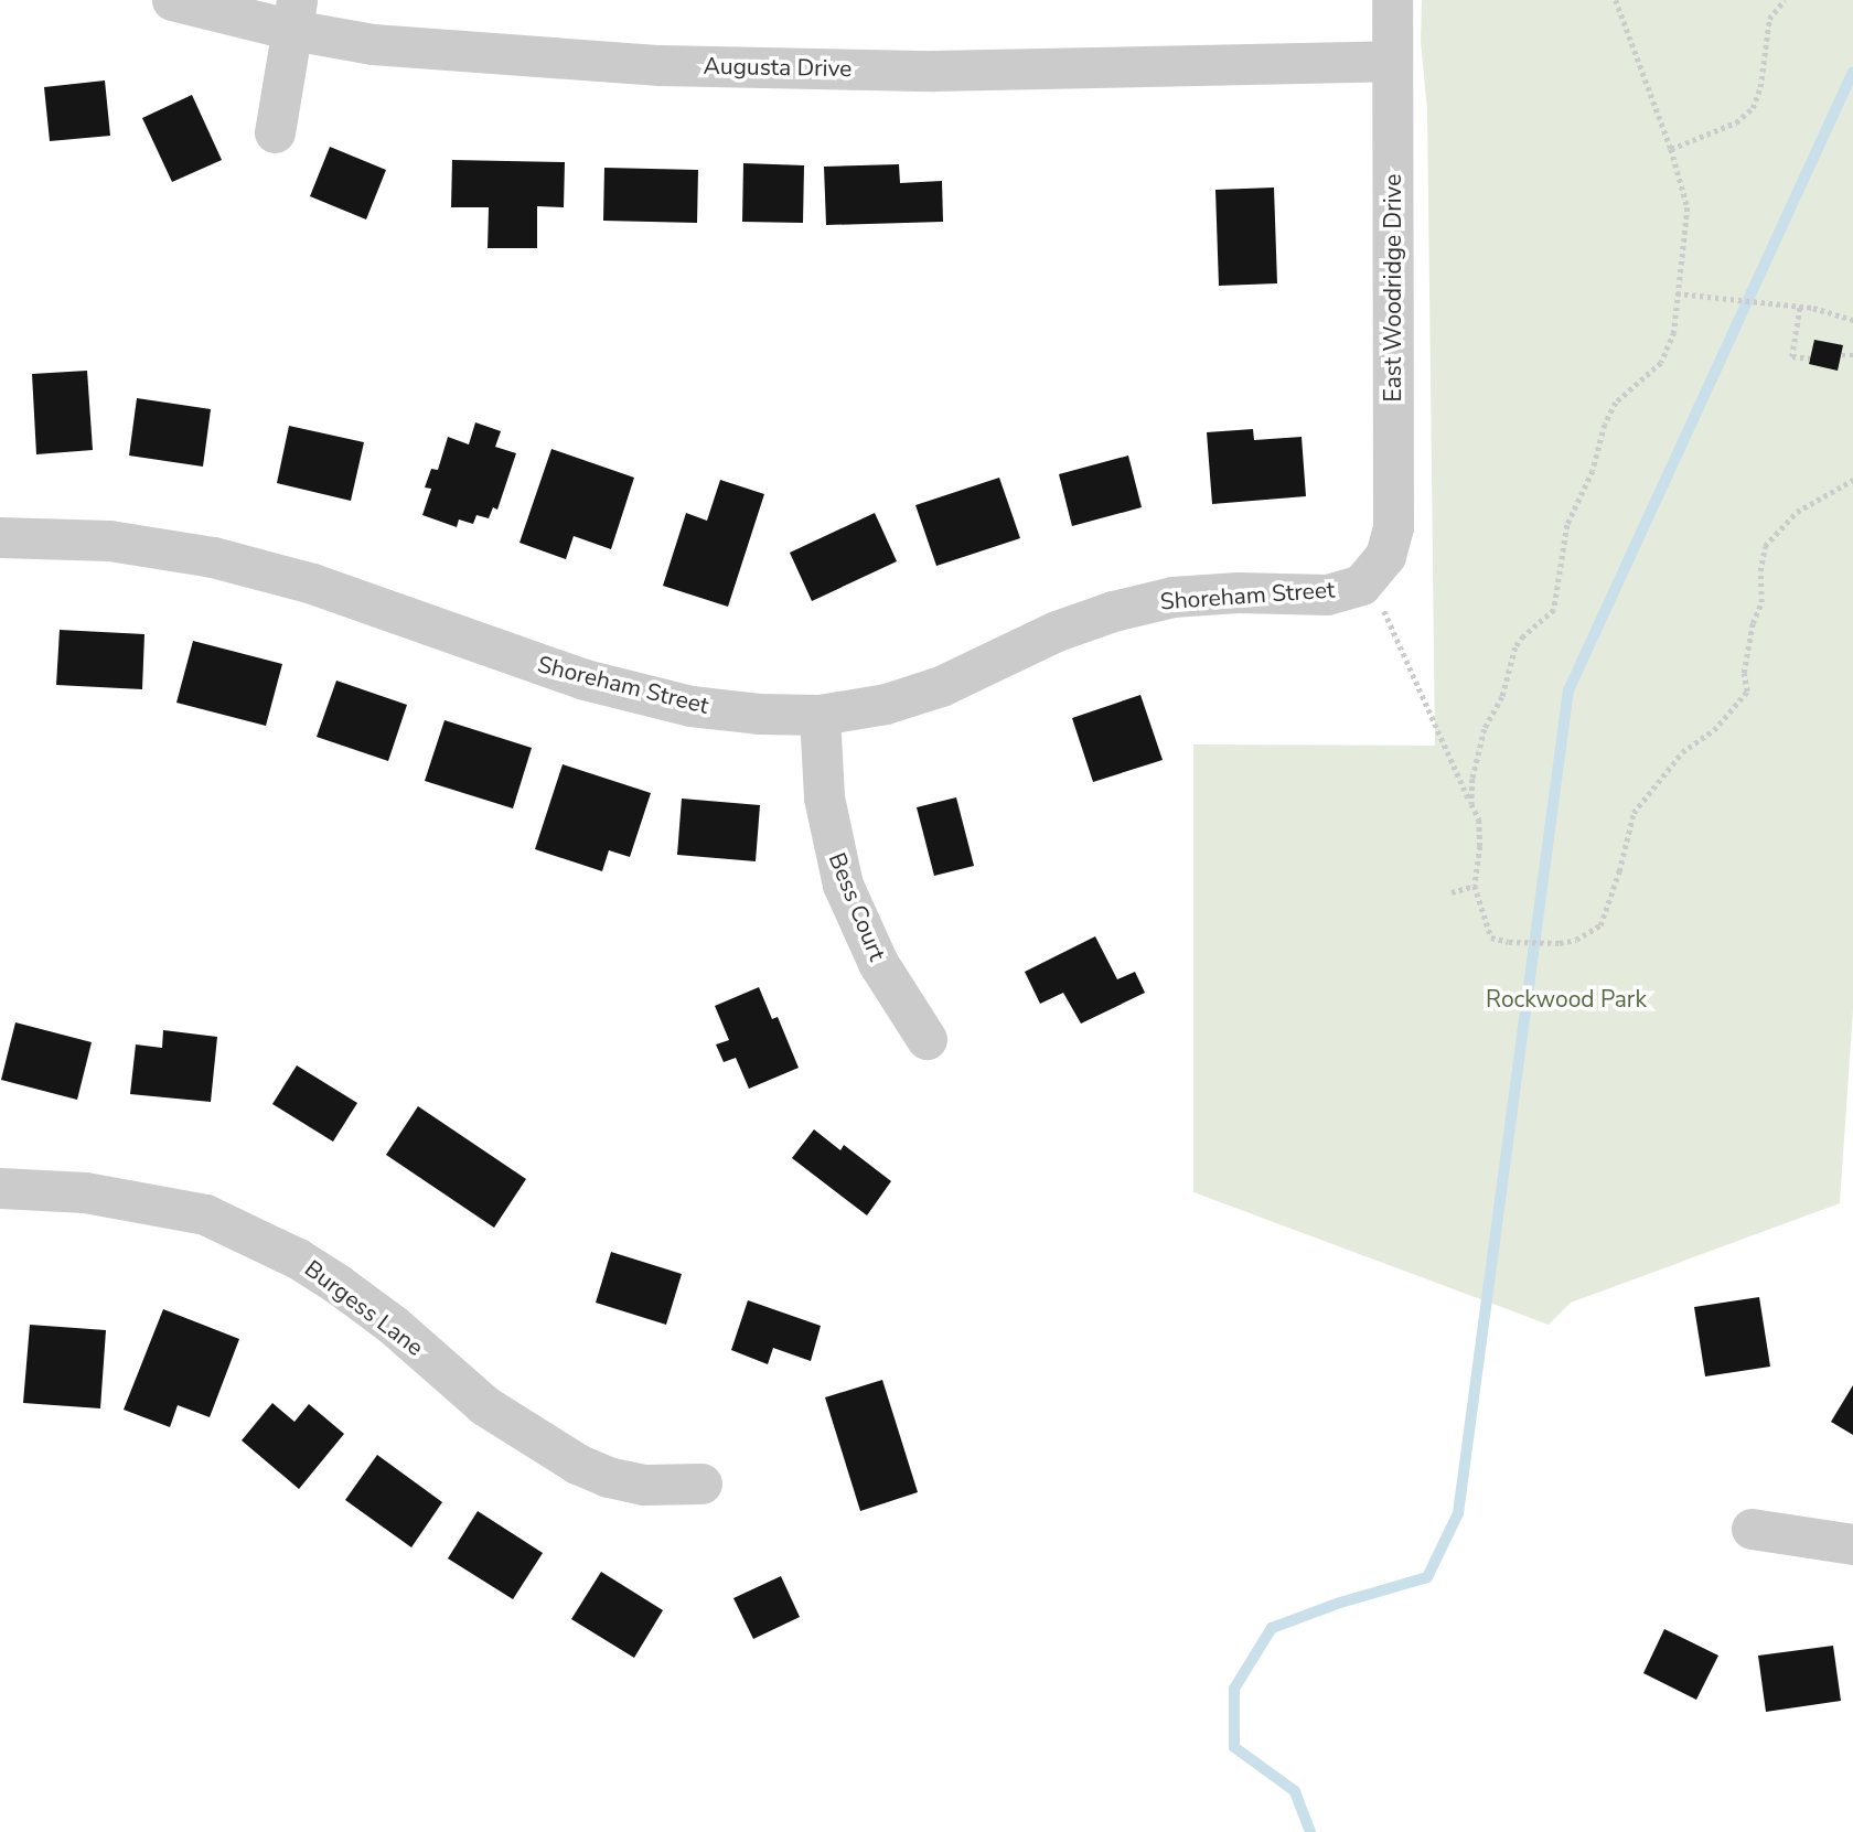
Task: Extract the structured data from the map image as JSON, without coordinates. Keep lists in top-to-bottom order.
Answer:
{
  "streets": {
    "street": [
      "Augusta Drive",
      "East Woodridge Drive",
      "Shoreham Street",
      "Bess Court",
      "Burgess Lane"
    ]
  },
  "crossings": [
    ["Augusta Drive", "East Woodridge Drive"],
    ["East Woodridge Drive", "Shoreham Street"],
    ["Shoreham Street", "Bess Court"]
  ],
  "parks": ["Rockwood Park"]
}
